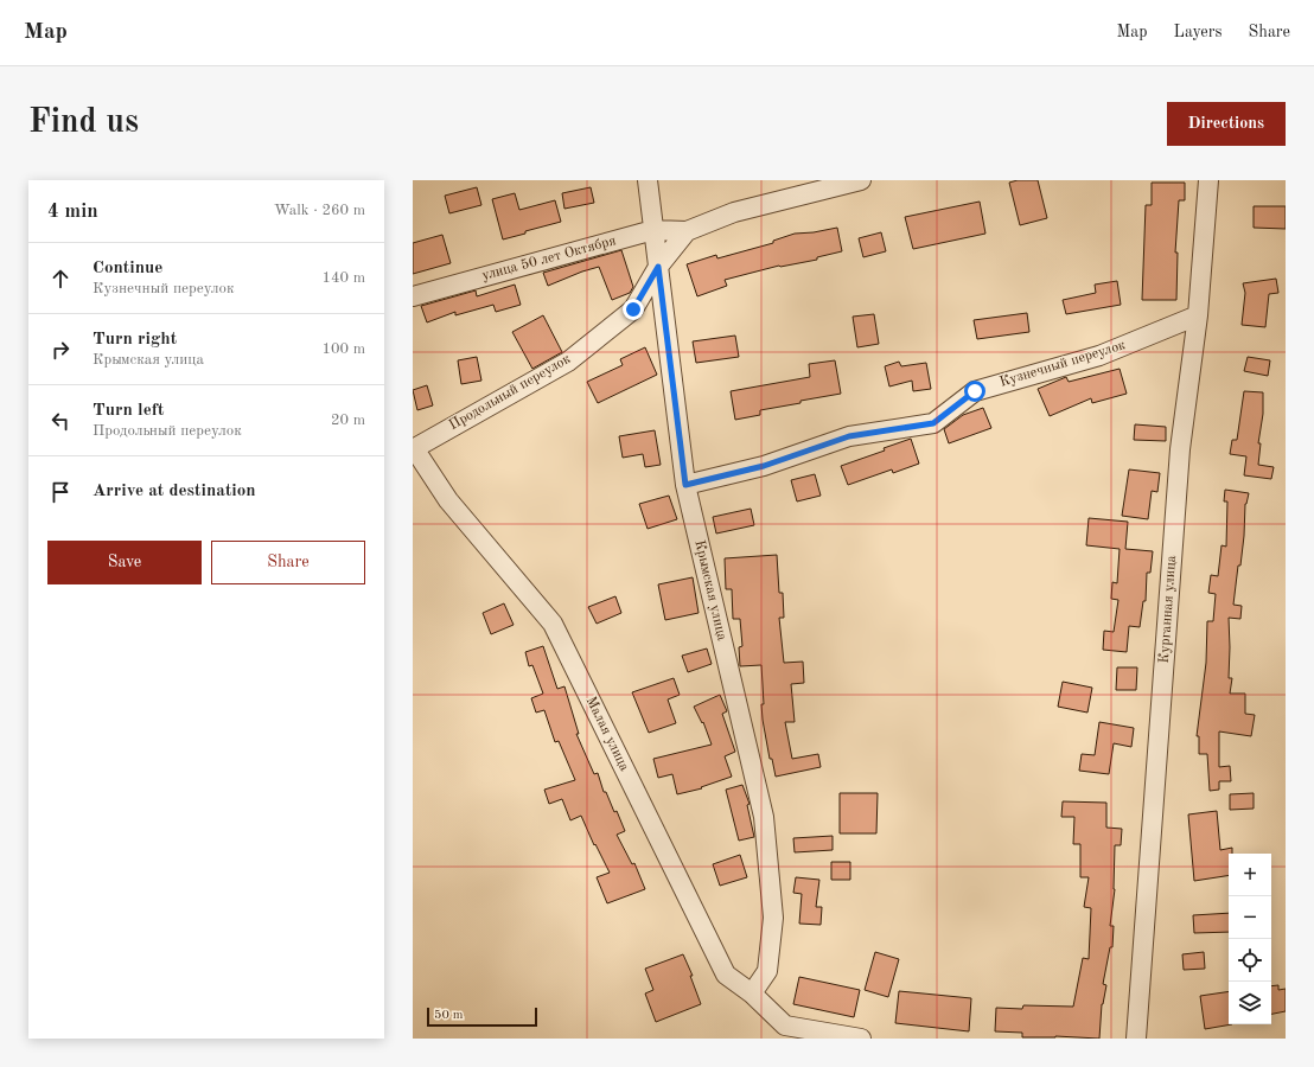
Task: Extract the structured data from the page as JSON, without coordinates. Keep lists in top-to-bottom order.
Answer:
{
  "streets": {
    "street": [
      "улица 50 лет Октября",
      "Кузнечный переулок",
      "Продольный переулок",
      "Крымская улица",
      "Курганная улица",
      "Малая улица"
    ]
  },
  "crossings": [
    ["улица 50 лет Октября", "Продольный переулок"],
    ["улица 50 лет Октября", "Крымская улица"],
    ["Кузнечный переулок", "Крымская улица"],
    ["Кузнечный переулок", "Курганная улица"],
    ["Продольный переулок", "Крымская улица"],
    ["Продольный переулок", "Малая улица"],
    ["Крымская улица", "Малая улица"]
  ],
  "scale_bar": "50 m",
  "page": {
    "header": "Map",
    "nav": ["Map", "Layers", "Share"],
    "buttons": [
      "Directions",
      ["Save", "Share"]
    ],
    "title": "Find us",
    "heading": ["4 min", "Walk · 260 m"],
    "list": [
      ["Continue", "Кузнечный переулок", "140 m"],
      ["Turn right", "Крымская улица", "100 m"],
      ["Turn left", "Продольный переулок", "20 m"],
      "Arrive at destination"
    ],
    "map_buttons": ["+", "−"],
    "scale": "50 m"
  }
}
